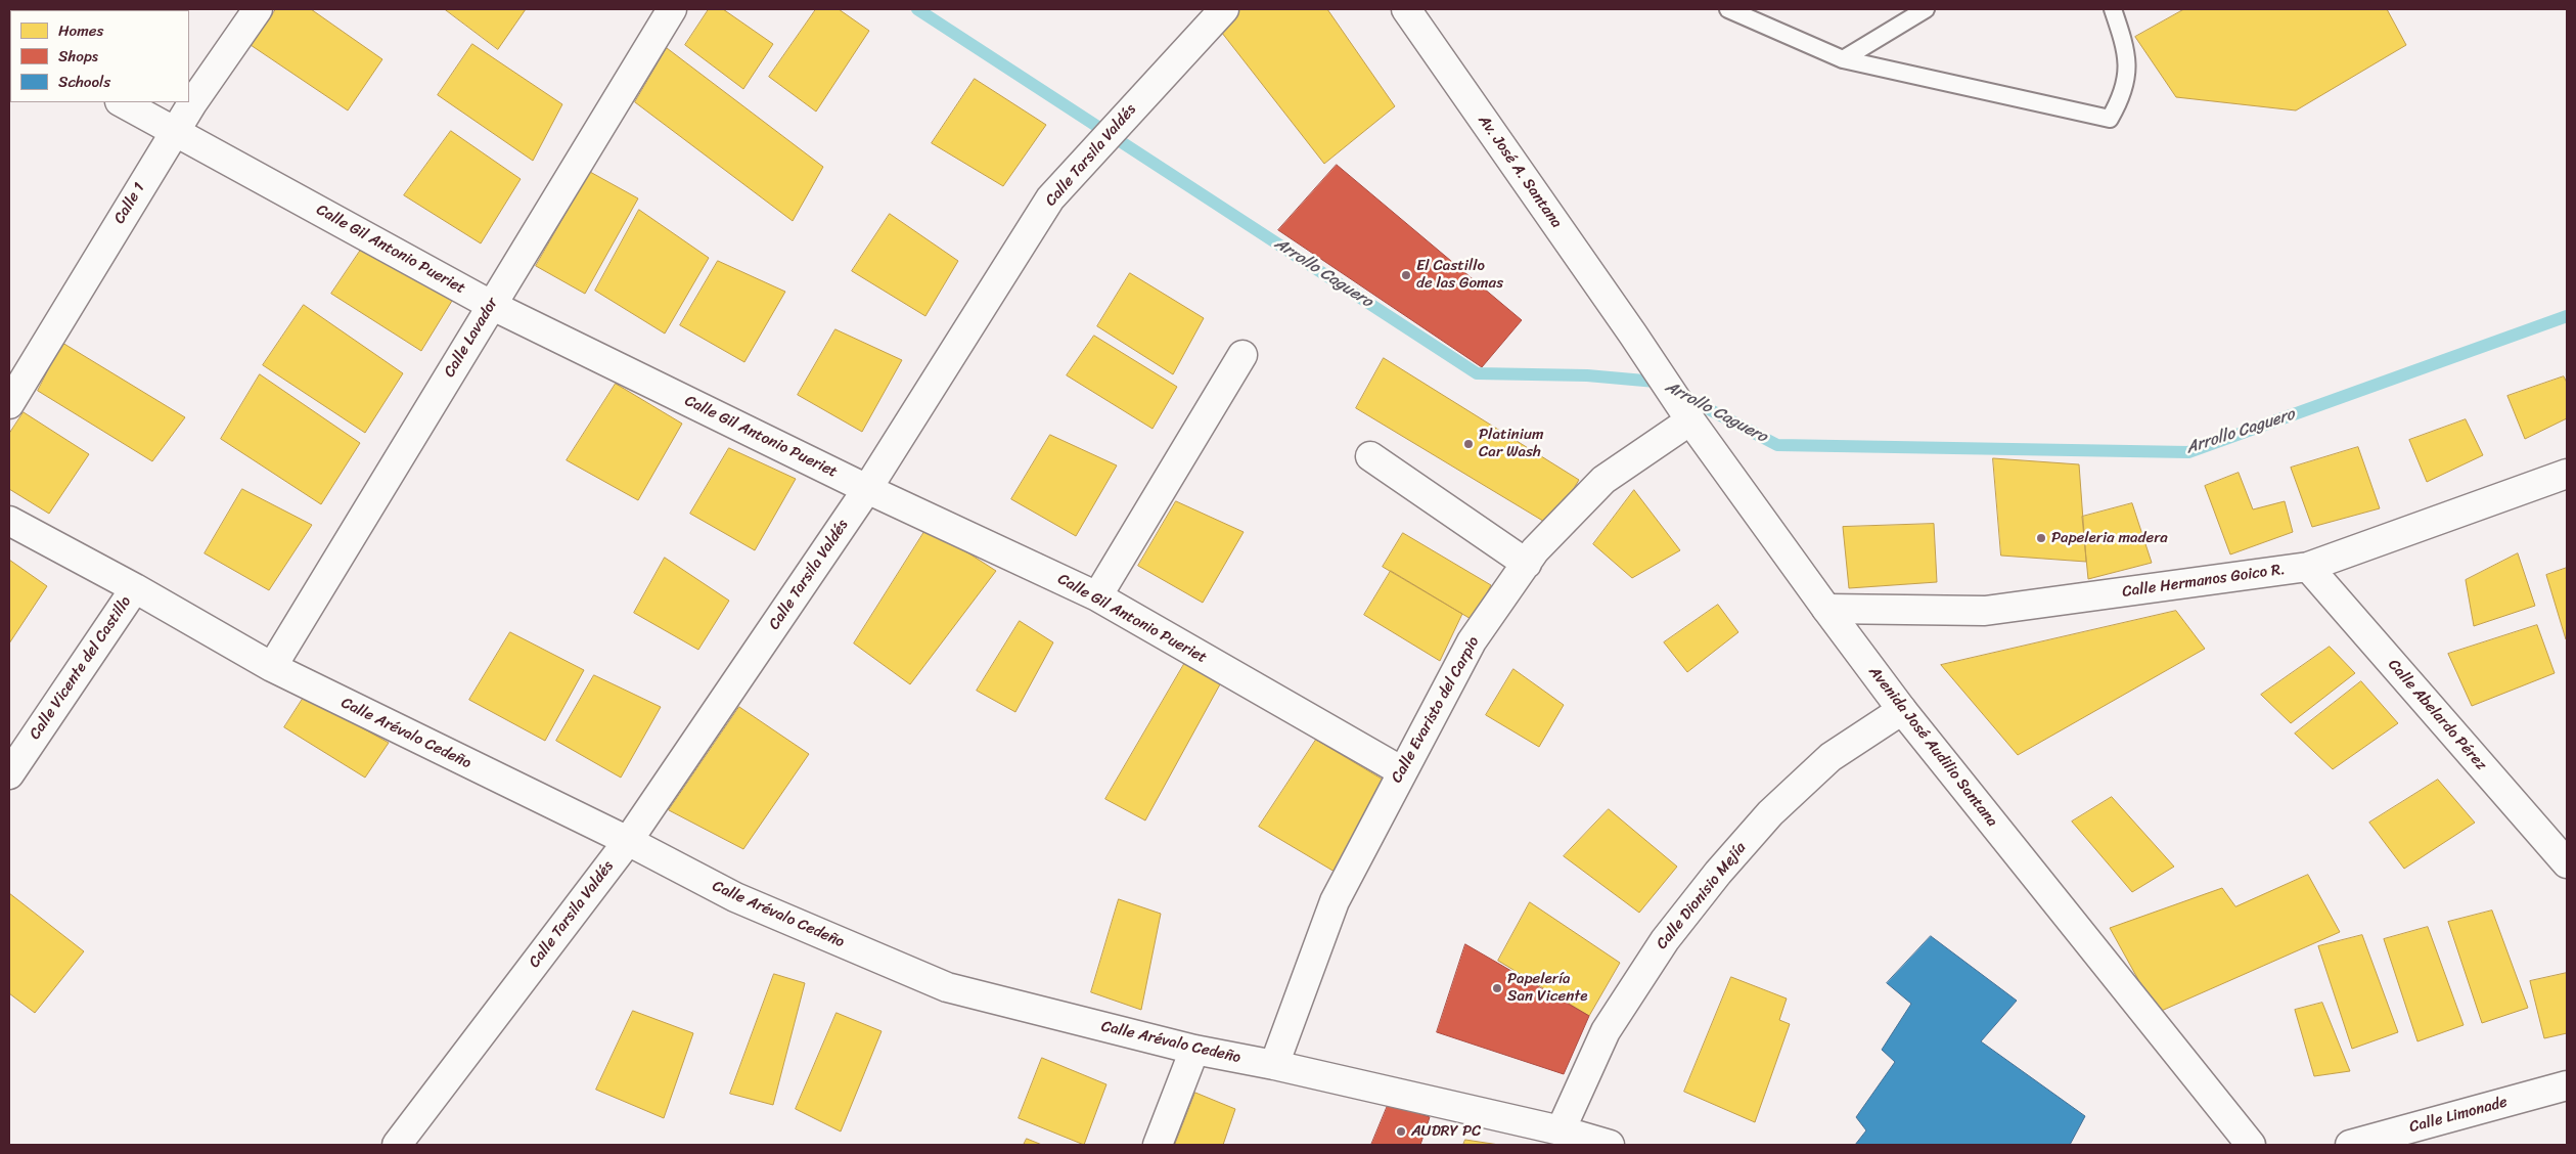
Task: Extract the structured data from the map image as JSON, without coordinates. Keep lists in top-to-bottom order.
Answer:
{
  "streets": {
    "street": [
      "Calle Tarsila Valdés",
      "Av. José A. Santana",
      "Calle 1",
      "Calle Gil Antonio Pueriet",
      "Calle Lavador",
      "Calle Hermanos Goico R.",
      "Calle Vicente del Castillo",
      "Calle Evaristo del Carpio",
      "Calle Abelardo Pérez",
      "Calle Arévalo Cedeño",
      "Avenida José Audilio Santana",
      "Calle Dionisio Mejía",
      "Calle Limonade"
    ]
  },
  "crossings": [
    ["Calle Tarsila Valdés", "Calle Gil Antonio Pueriet"],
    ["Calle Tarsila Valdés", "Calle Arévalo Cedeño"],
    ["Av. José A. Santana", "Avenida José Audilio Santana"],
    ["Calle 1", "Calle Gil Antonio Pueriet"],
    ["Calle Gil Antonio Pueriet", "Calle Lavador"],
    ["Calle Gil Antonio Pueriet", "Calle Evaristo del Carpio"],
    ["Calle Lavador", "Calle Arévalo Cedeño"],
    ["Calle Hermanos Goico R.", "Calle Abelardo Pérez"],
    ["Calle Hermanos Goico R.", "Avenida José Audilio Santana"],
    ["Calle Vicente del Castillo", "Calle Arévalo Cedeño"],
    ["Calle Evaristo del Carpio", "Calle Arévalo Cedeño"],
    ["Calle Evaristo del Carpio", "Avenida José Audilio Santana"],
    ["Calle Arévalo Cedeño", "Calle Dionisio Mejía"],
    ["Avenida José Audilio Santana", "Calle Dionisio Mejía"]
  ],
  "water": ["Arrollo Caguero"],
  "places": [
    "El Castillo de las Gomas",
    "Platinium Car Wash",
    "Papeleria madera",
    "Papelería San Vicente",
    "AUDRY PC"
  ],
  "legend": ["Homes", "Shops", "Schools"]
}
